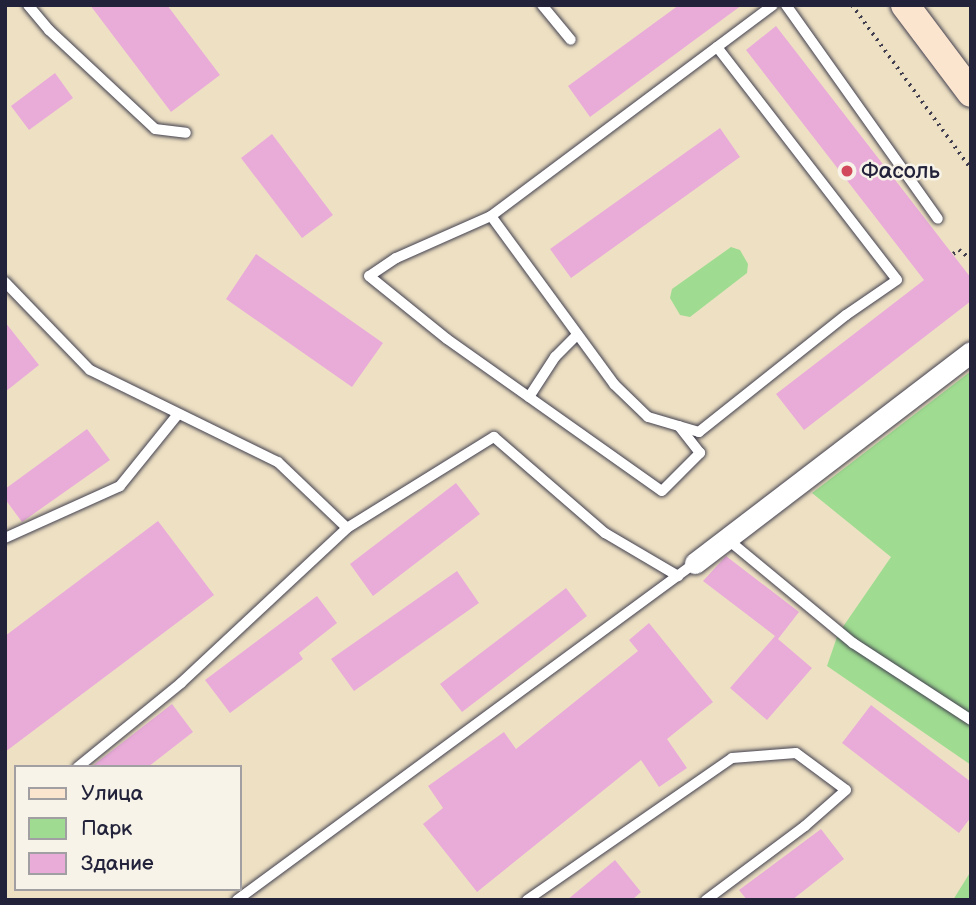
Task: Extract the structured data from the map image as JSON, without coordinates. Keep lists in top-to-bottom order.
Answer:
{
  "places": ["Фасоль"],
  "legend": ["Улица", "Парк", "Здание"]
}
